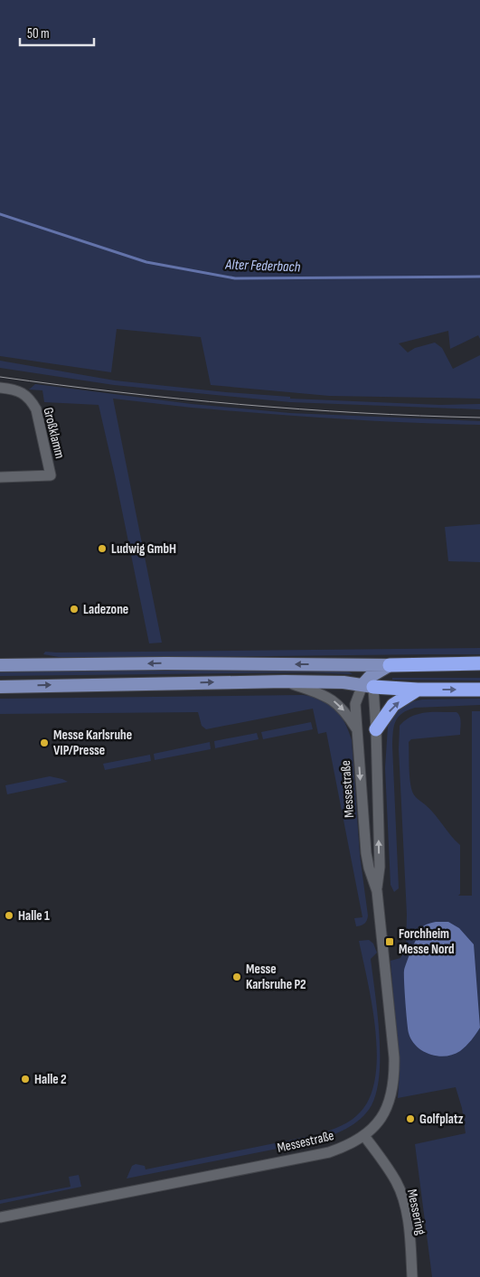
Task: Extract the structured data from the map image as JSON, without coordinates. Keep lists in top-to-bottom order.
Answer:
{
  "streets": {
    "street": ["Großklamm", "Messestraße", "Messering"]
  },
  "crossings": [
    ["Messestraße", "Messering"]
  ],
  "water": ["Alter Federbach"],
  "places": {
    "other": [
      "Ludwig GmbH",
      "Ladezone",
      "Messe Karlsruhe VIP/Presse",
      "Halle 1",
      "Messe Karlsruhe P2",
      "Halle 2",
      "Golfplatz"
    ],
    "transit": ["Forchheim Messe Nord"]
  },
  "scale_bar": "50 m"
}
